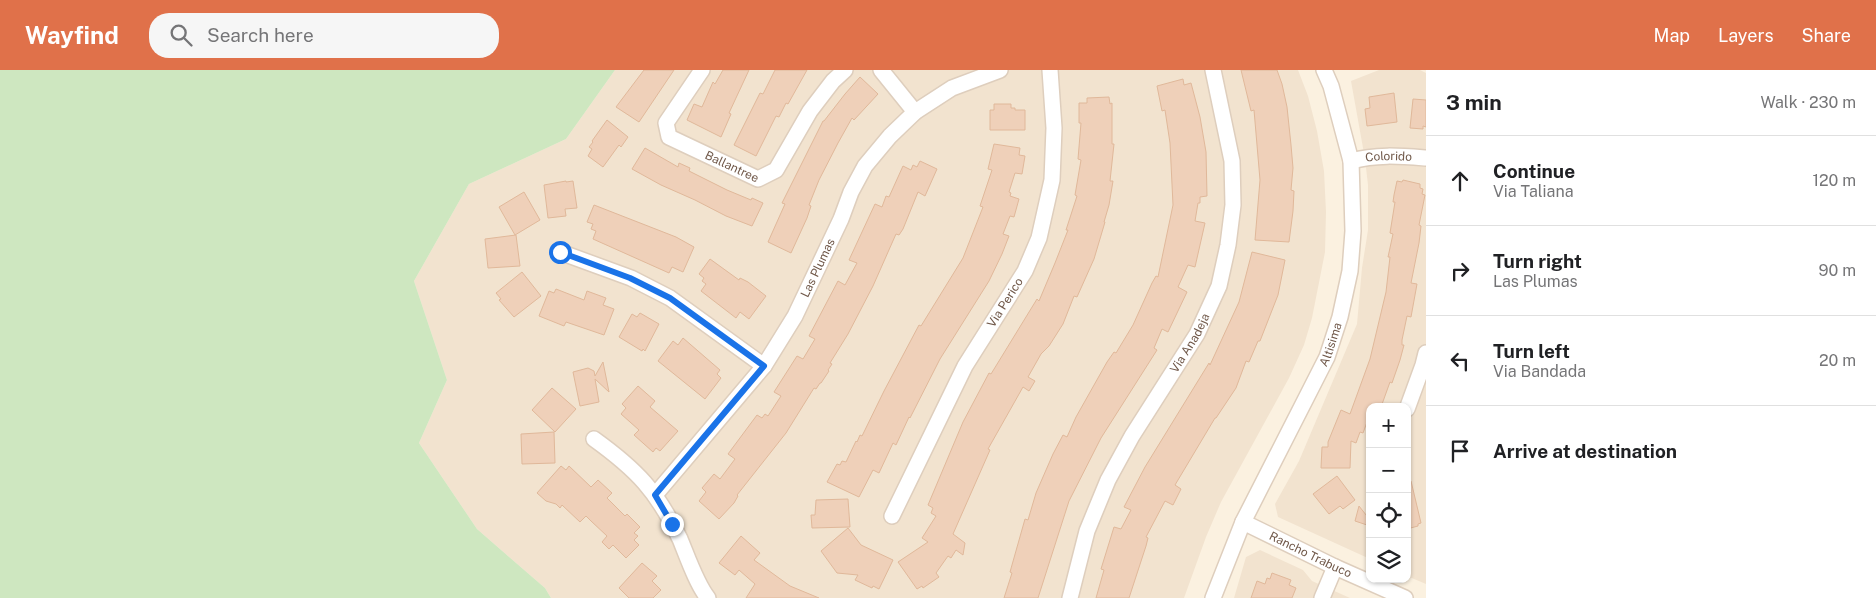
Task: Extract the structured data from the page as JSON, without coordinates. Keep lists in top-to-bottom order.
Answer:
{
  "streets": {
    "street": [
      "Colorido",
      "Ballantree",
      "Las Plumas",
      "Via Perico",
      "Via Anadeja",
      "Altisima",
      "Rancho Trabuco"
    ]
  },
  "crossings": [
    ["Colorido", "Altisima"],
    ["Altisima", "Rancho Trabuco"]
  ],
  "page": {
    "header": "Wayfind",
    "search": "Search here",
    "nav": ["Map", "Layers", "Share"],
    "heading": ["3 min", "Walk · 230 m"],
    "list": [
      ["Continue", "Via Taliana", "120 m"],
      ["Turn right", "Las Plumas", "90 m"],
      ["Turn left", "Via Bandada", "20 m"],
      "Arrive at destination"
    ],
    "map_buttons": ["+", "−"]
  }
}
